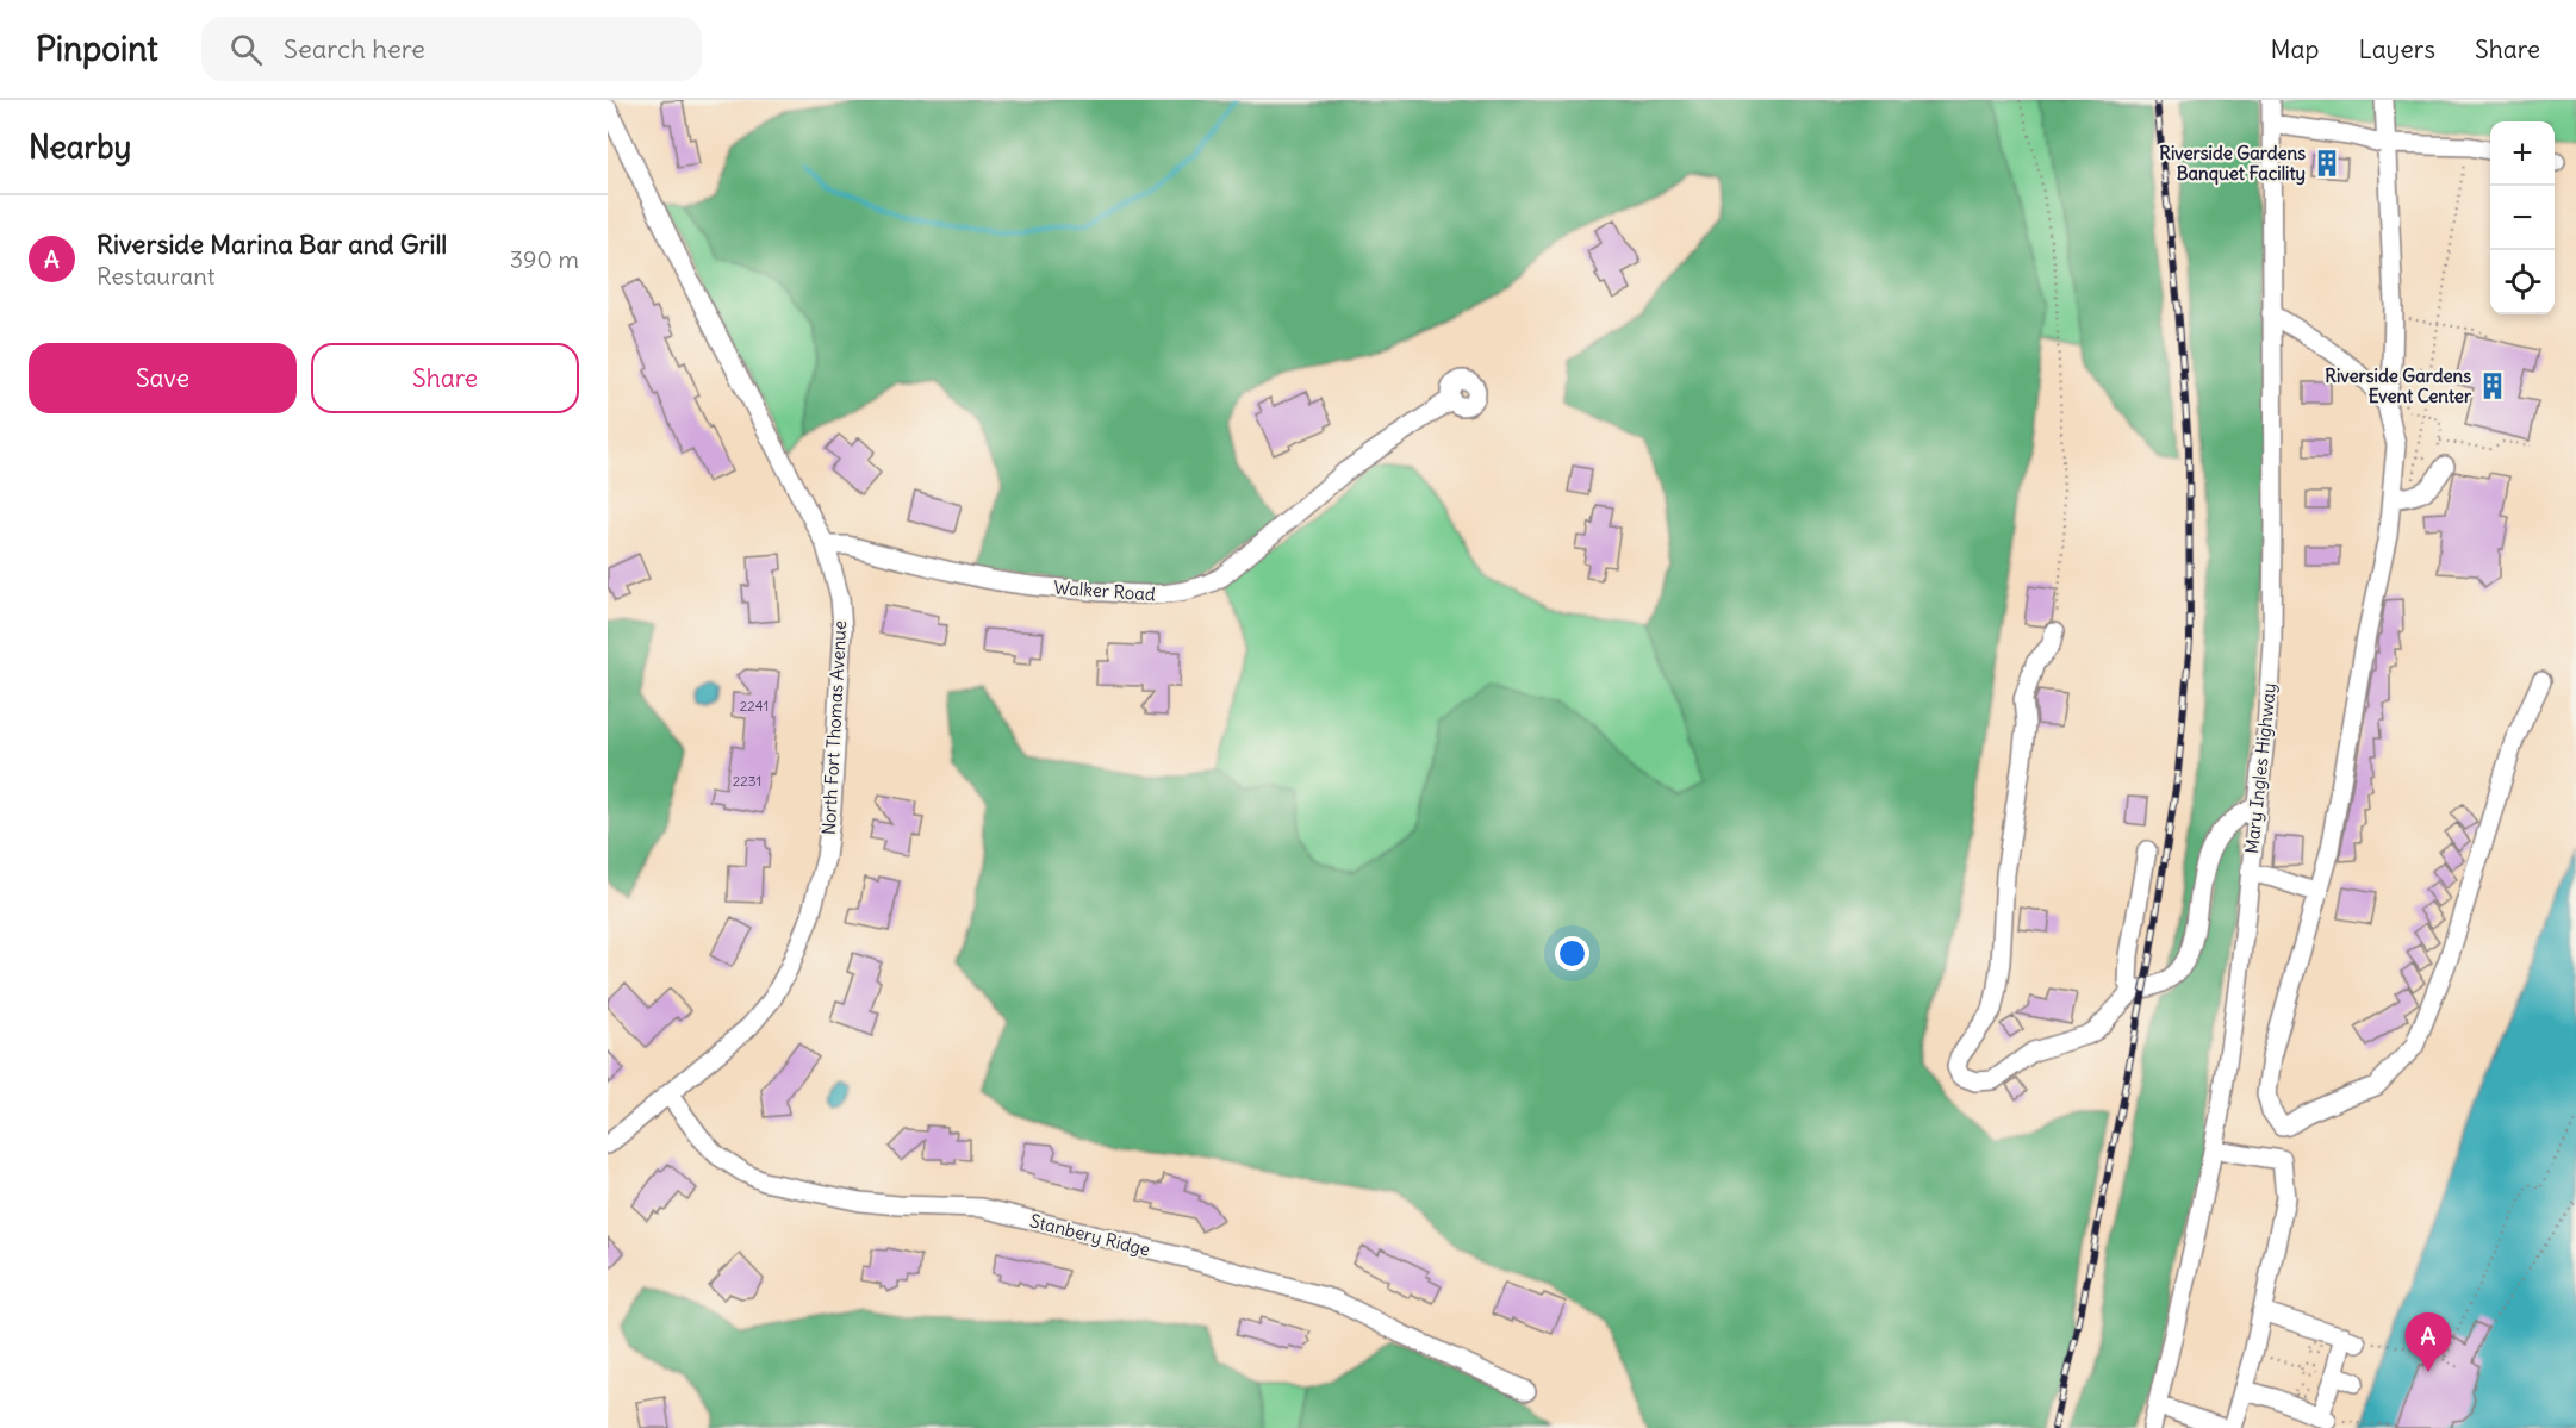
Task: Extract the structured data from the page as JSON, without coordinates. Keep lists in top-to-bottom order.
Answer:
{
  "streets": {
    "street": [
      "Walker Road",
      "North Fort Thomas Avenue",
      "Mary Ingles Highway",
      "Stanbery Ridge"
    ]
  },
  "crossings": [
    ["Walker Road", "North Fort Thomas Avenue"],
    ["North Fort Thomas Avenue", "Stanbery Ridge"]
  ],
  "places": {
    "building": ["Riverside Gardens Banquet Facility", "Riverside Gardens Event Center"]
  },
  "house_numbers": ["2241", "2231"],
  "page": {
    "header": "Pinpoint",
    "search": "Search here",
    "nav": ["Map", "Layers", "Share"],
    "heading": "Nearby",
    "map_buttons": ["+", "−"],
    "list": [
      {
        "mark": "A",
        "name": "Riverside Marina Bar and Grill",
        "note": "Restaurant",
        "value": "390 m"
      }
    ],
    "buttons": ["Save", "Share"],
    "pins": "A"
  }
}
